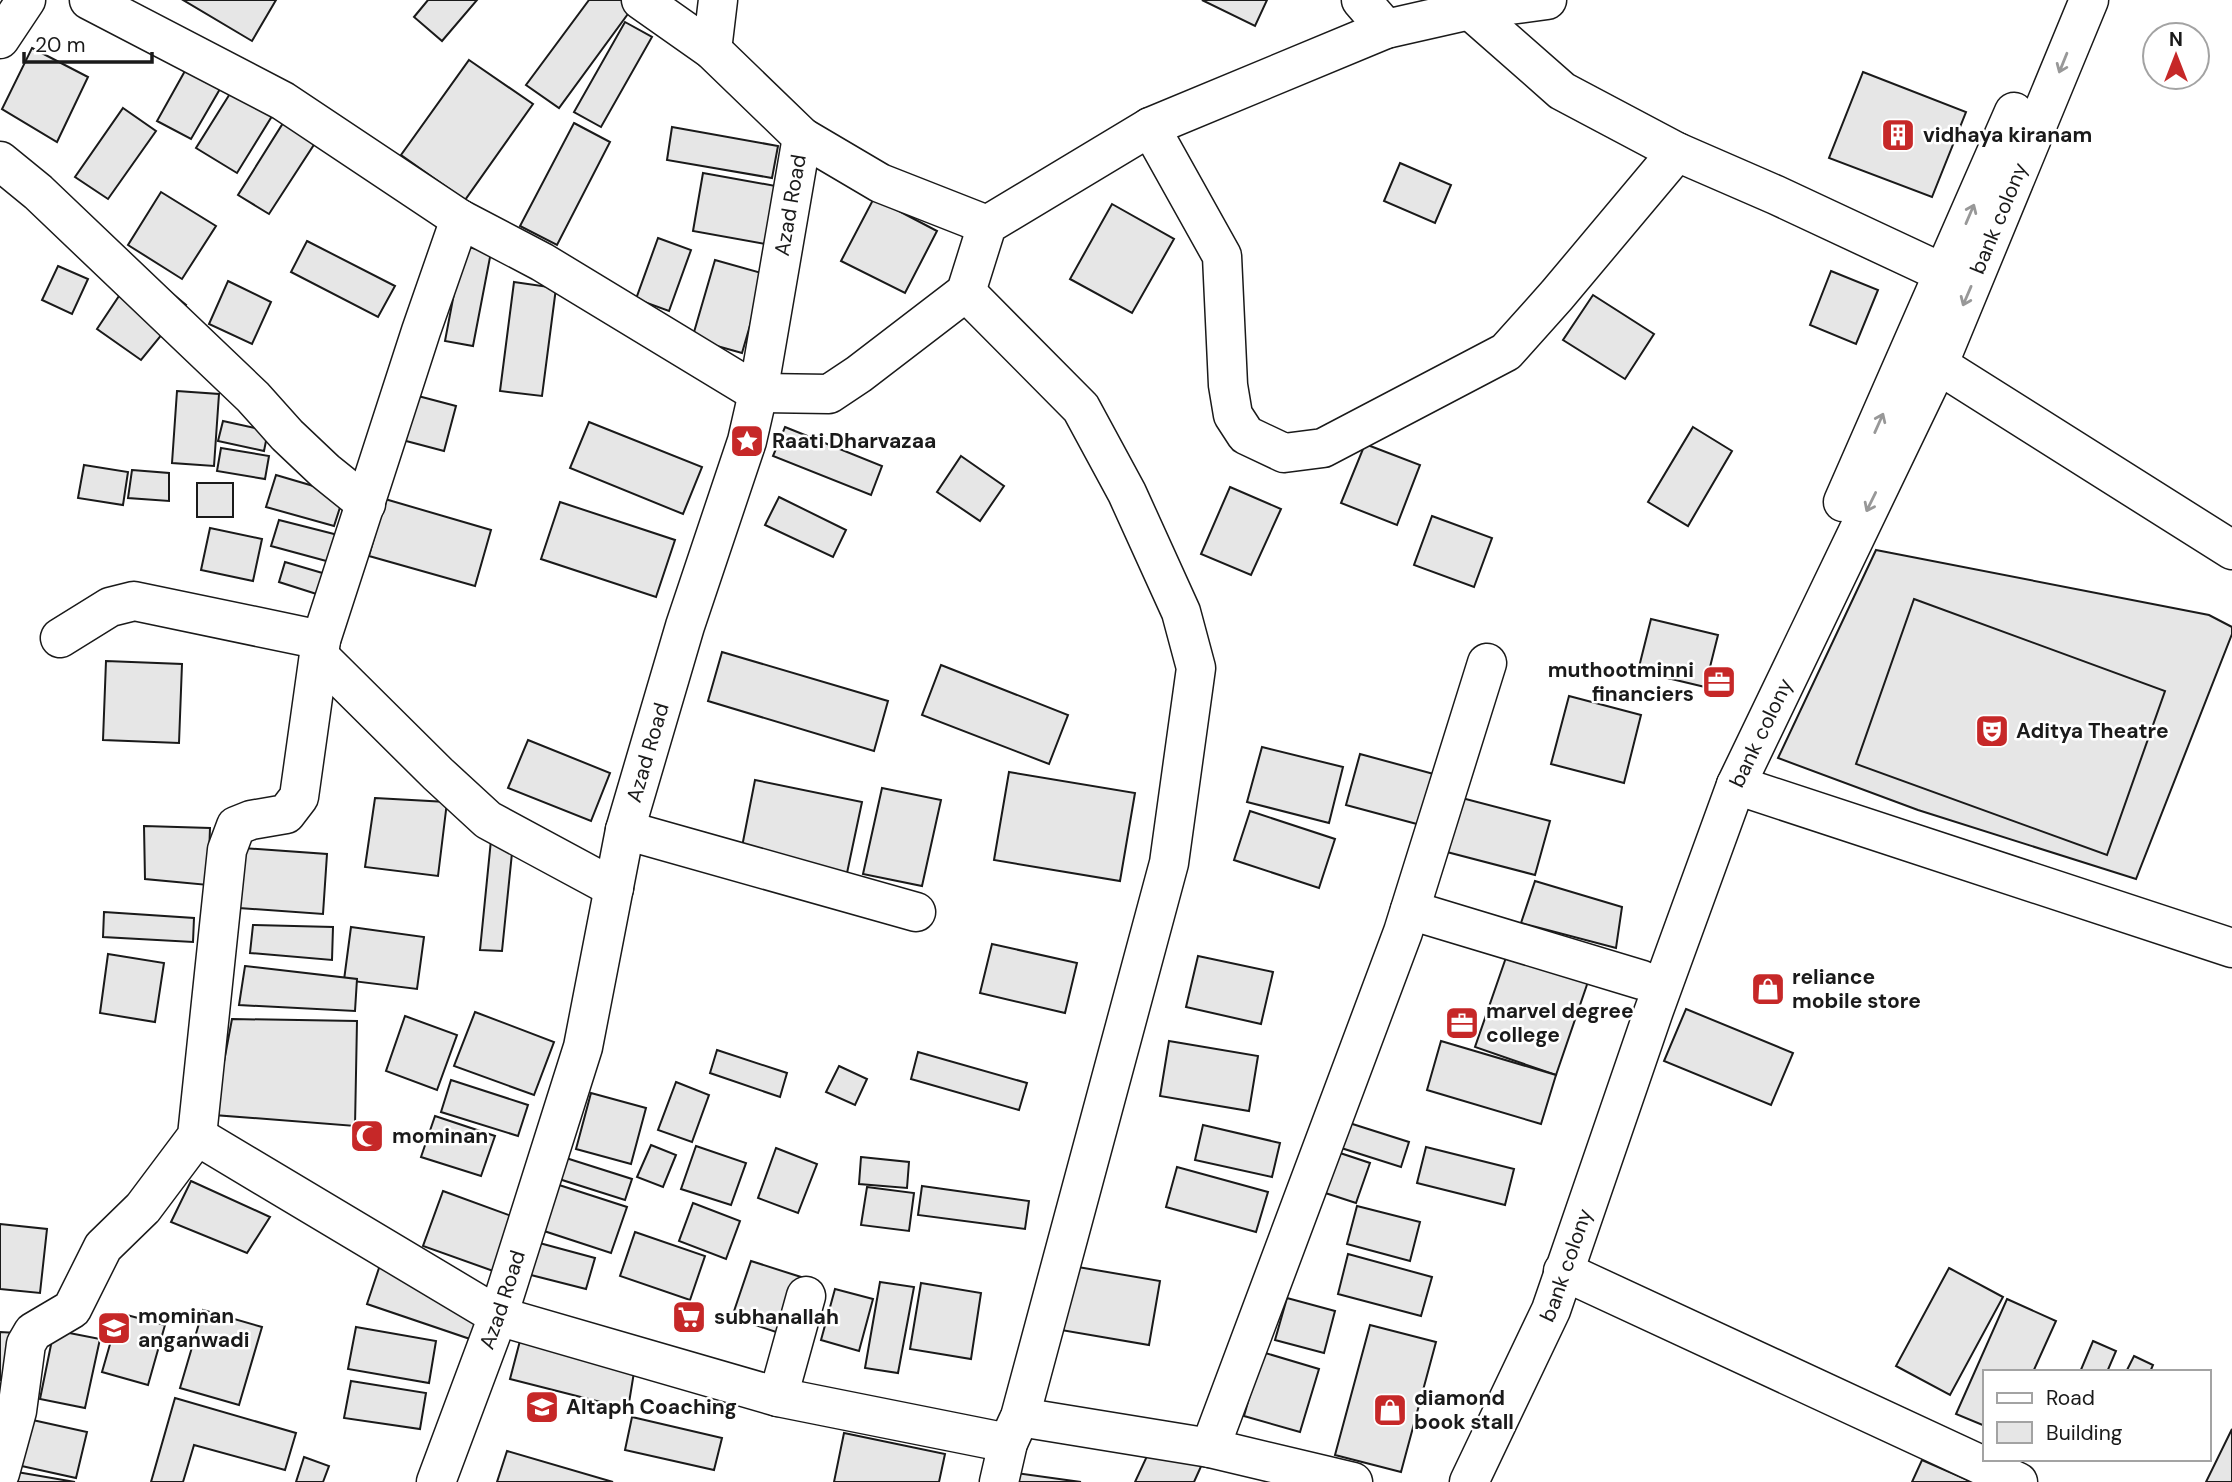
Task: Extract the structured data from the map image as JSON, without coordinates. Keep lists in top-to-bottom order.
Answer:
{
  "streets": {
    "street": ["Azad Road", "bank colony"]
  },
  "places": {
    "building": ["vidhaya kiranam"],
    "place": ["Raati Dharvazaa"],
    "office": ["muthootminni financiers", "marvel degree college"],
    "theatre": ["Aditya Theatre"],
    "shop": ["reliance mobile store", "diamond book stall"],
    "mosque": ["mominan"],
    "supermarket": ["subhanallah"],
    "school or university": ["mominan anganwadi", "Altaph Coaching"]
  },
  "legend": ["Road", "Building"],
  "scale_bar": "20 m",
  "north": "top"
}
